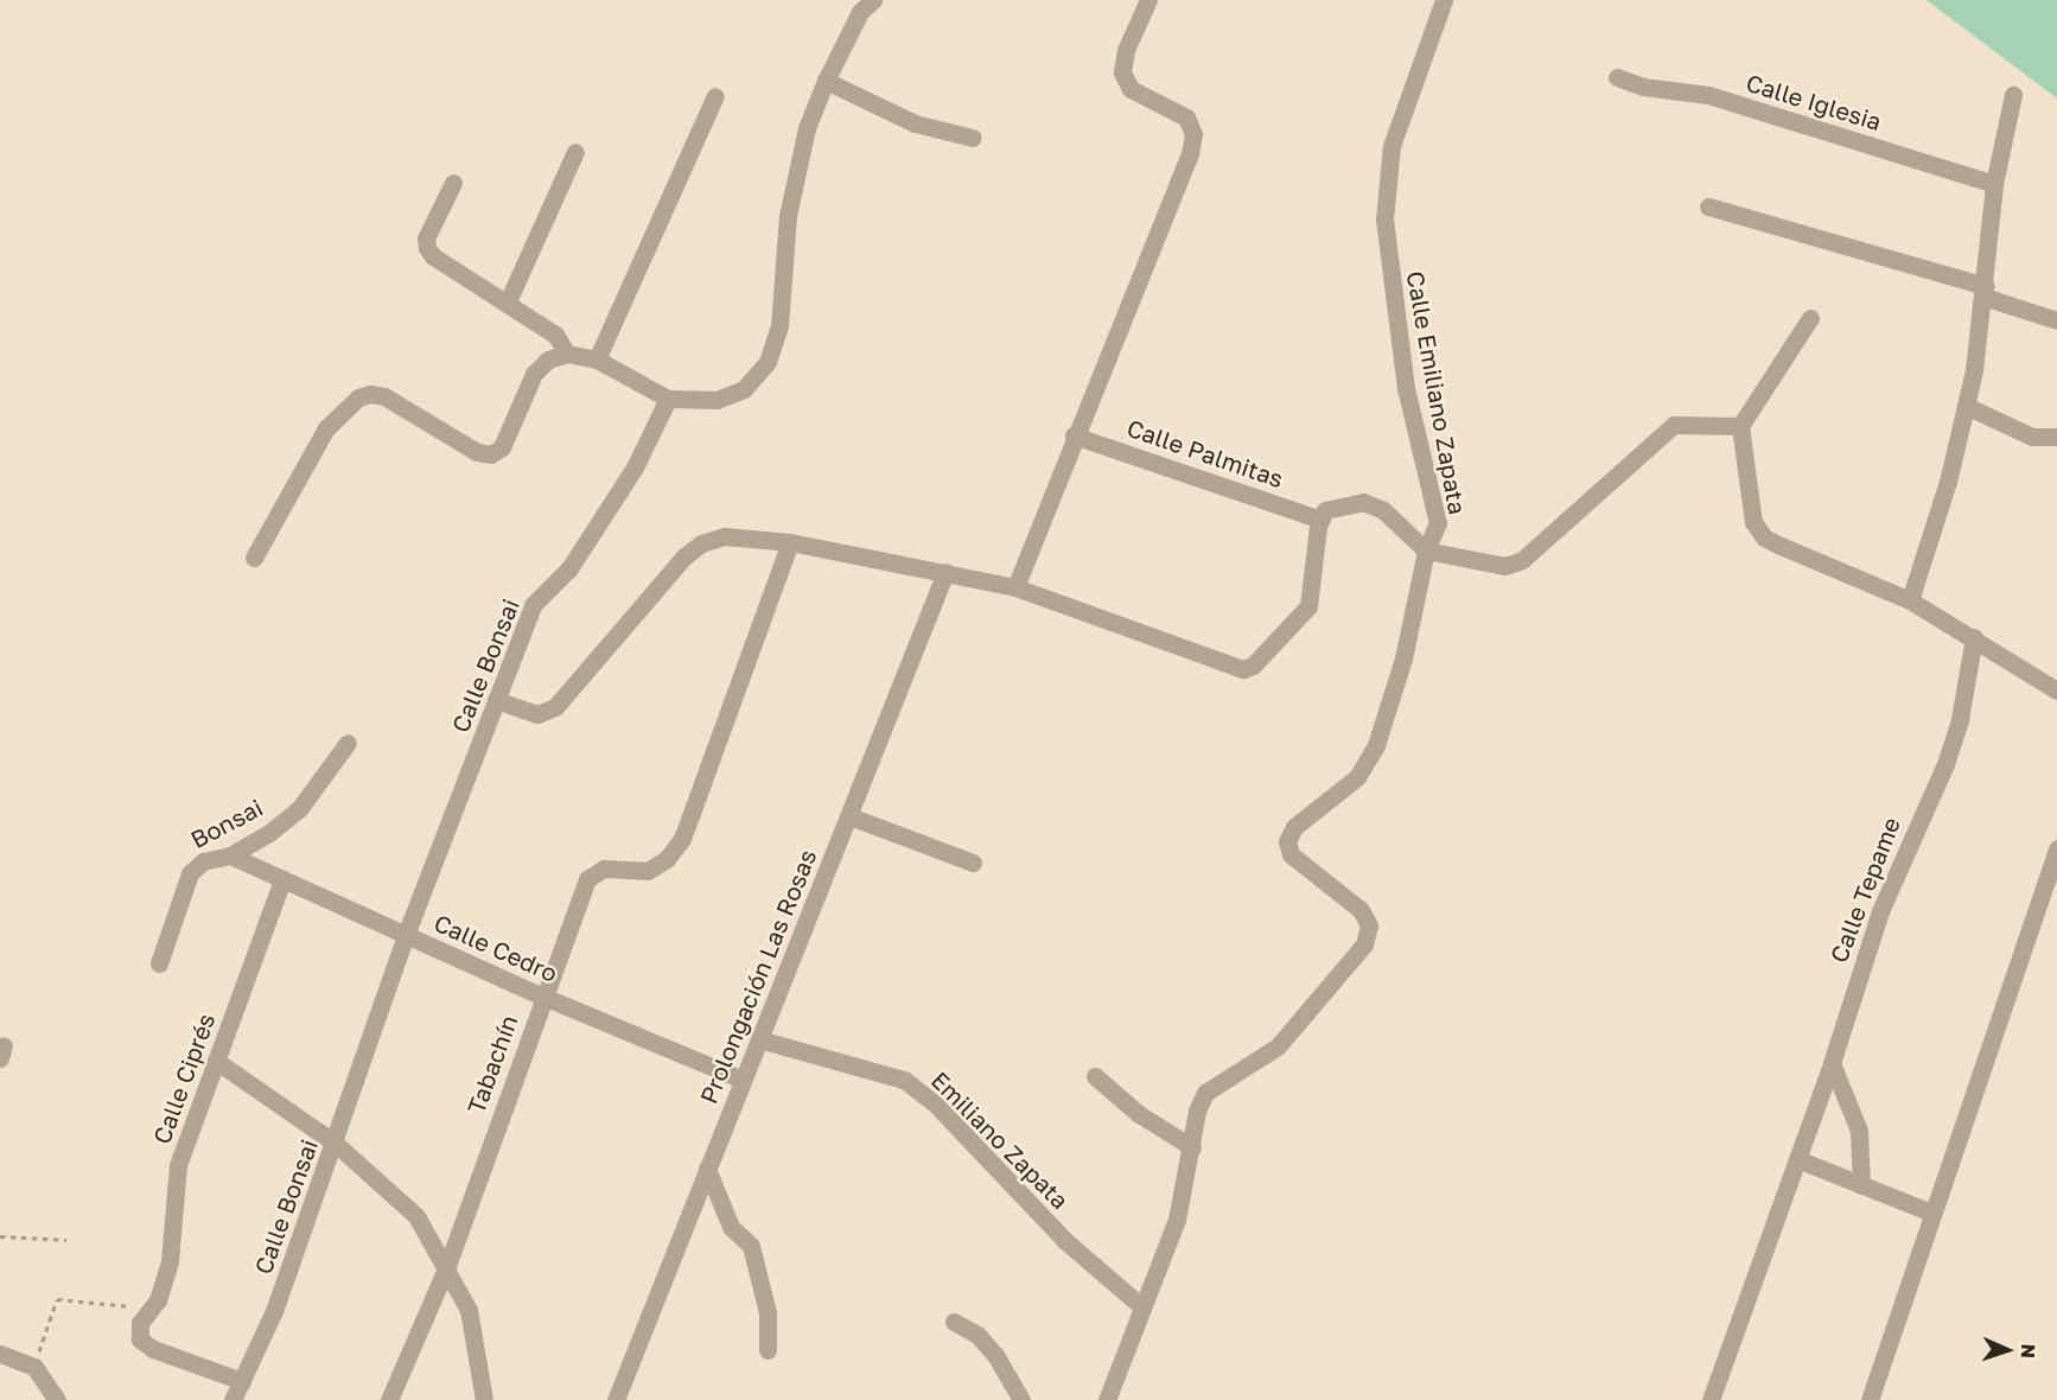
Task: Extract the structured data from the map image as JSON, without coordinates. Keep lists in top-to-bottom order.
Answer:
{
  "streets": {
    "street": [
      "Calle Iglesia",
      "Calle Emiliano Zapata",
      "Calle Palmitas",
      "Calle Bonsai",
      "Bonsai",
      "Calle Tepame",
      "Calle Cedro",
      "Prolongación Las Rosas",
      "Tabachín",
      "Calle Ciprés",
      "Emiliano Zapata"
    ]
  },
  "crossings": [
    ["Calle Emiliano Zapata", "Emiliano Zapata"],
    ["Calle Bonsai", "Calle Cedro"],
    ["Calle Bonsai", "Calle Ciprés"],
    ["Bonsai", "Calle Cedro"],
    ["Calle Cedro", "Prolongación Las Rosas"],
    ["Calle Cedro", "Tabachín"],
    ["Calle Cedro", "Calle Ciprés"],
    ["Prolongación Las Rosas", "Emiliano Zapata"]
  ],
  "north": "right"
}
